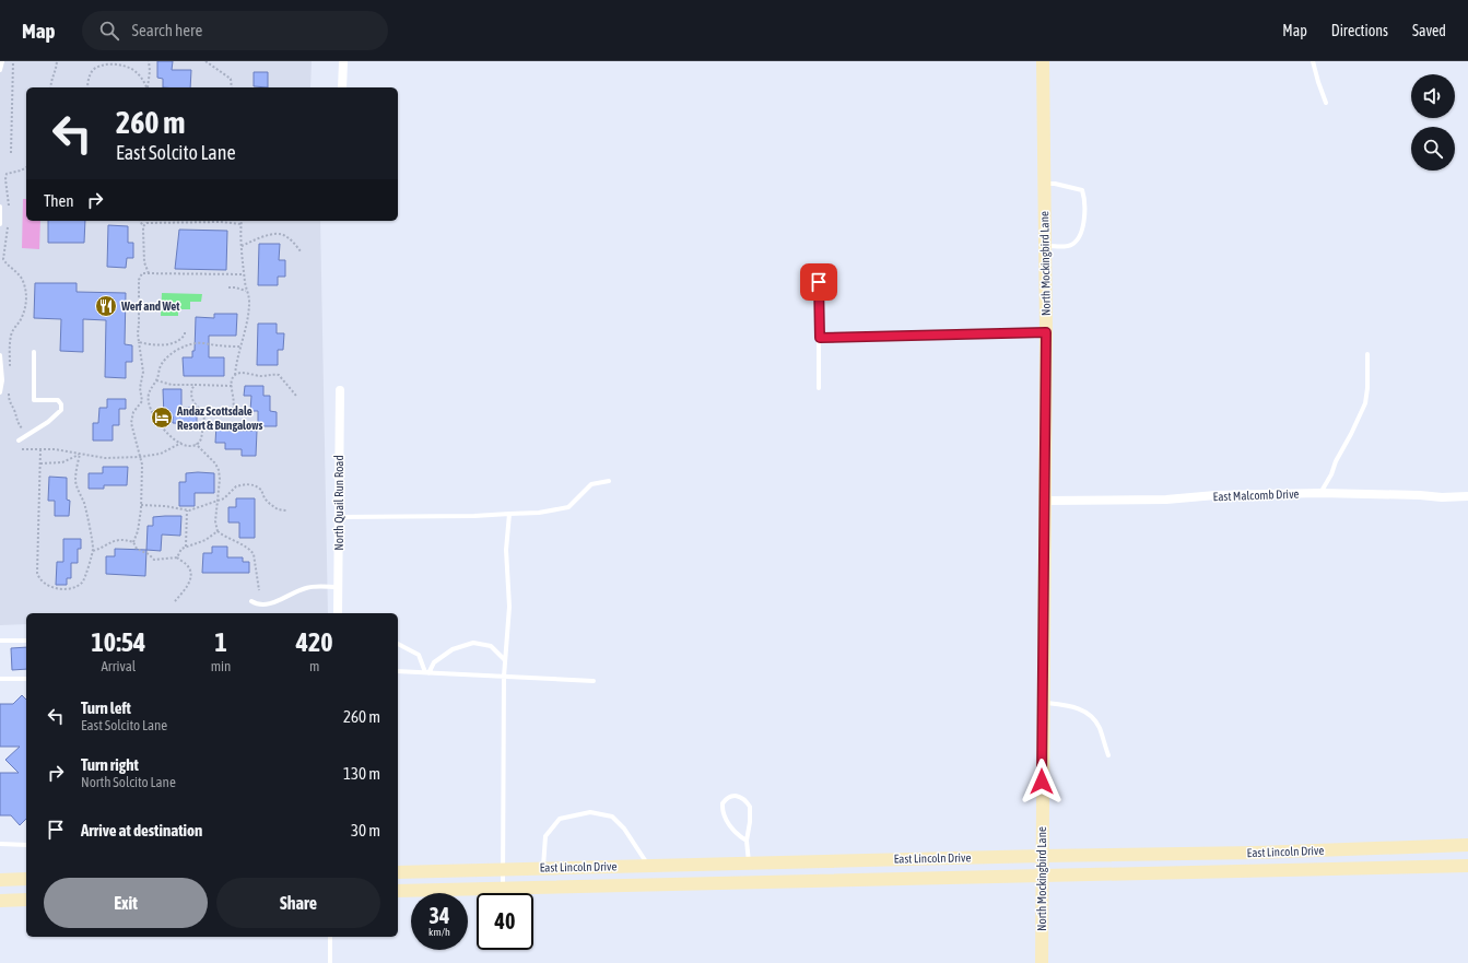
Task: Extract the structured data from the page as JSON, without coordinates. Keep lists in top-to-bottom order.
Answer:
{
  "streets": {
    "main road": ["North Mockingbird Lane", "East Lincoln Drive"],
    "street": ["East Malcomb Drive", "North Quail Run Road"]
  },
  "crossings": [
    ["North Mockingbird Lane", "East Malcomb Drive"],
    ["North Mockingbird Lane", "East Lincoln Drive"]
  ],
  "places": {
    "restaurant": ["Werf and Wet"],
    "hotel": ["Andaz Scottsdale Resort & Bungalows"]
  },
  "page": {
    "header": "Map",
    "search": "Search here",
    "nav": ["Map", "Directions", "Saved"],
    "turn": ["260 m", "East Solcito Lane"],
    "then": "Then",
    "eta": [
      "10:54",
      "Arrival",
      "1",
      "min",
      "420",
      "m"
    ],
    "list": [
      {
        "name": "Turn left",
        "note": "East Solcito Lane",
        "value": "260 m"
      },
      {
        "name": "Turn right",
        "note": "North Solcito Lane",
        "value": "130 m"
      },
      {
        "name": "Arrive at destination",
        "value": "30 m"
      }
    ],
    "buttons": ["Exit", "Share"],
    "speed": "34 km/h",
    "limit": "40"
  }
}
